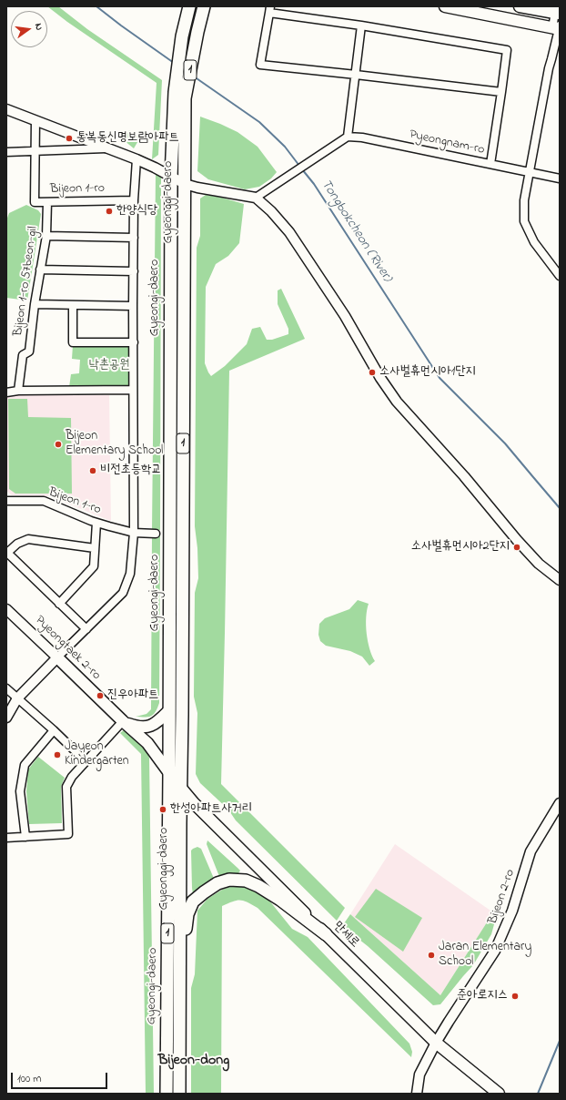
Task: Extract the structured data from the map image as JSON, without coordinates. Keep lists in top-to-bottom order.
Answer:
{
  "streets": {
    "main road": [
      "1",
      "Gyeonggi-daero",
      "Gyeongi-daero",
      "Pyeongtaek 2-ro",
      "만세로"
    ],
    "street": [
      "Pyeongnam-ro",
      "Bijeon 1-ro",
      "Bijeon 1-ro 57beon-gil",
      "Bijeon 2-ro"
    ]
  },
  "crossings": [
    ["Bijeon 1-ro", "Bijeon 1-ro 57beon-gil"],
    ["Gyeonggi-daero", "Pyeongtaek 2-ro"],
    ["Gyeonggi-daero", "만세로"],
    ["Gyeongi-daero", "Pyeongtaek 2-ro"],
    ["Pyeongtaek 2-ro", "만세로"],
    ["Bijeon 2-ro", "만세로"]
  ],
  "districts": ["Bijeon-dong"],
  "water": ["Tongbokcheon (River)"],
  "parks": ["낙촌공원"],
  "places": [
    "통복동신명보람아파트",
    "한양식당",
    "소사벌휴먼시아1단지",
    "Bijeon Elementary School",
    "비전초등학교",
    "소사벌휴먼시아2단지",
    "진우아파트",
    "Jayeon Kindergarten",
    "한성아파트사거리",
    "Jaran Elementary School",
    "준아로지스"
  ],
  "scale_bar": "100 m",
  "north": "right"
}
